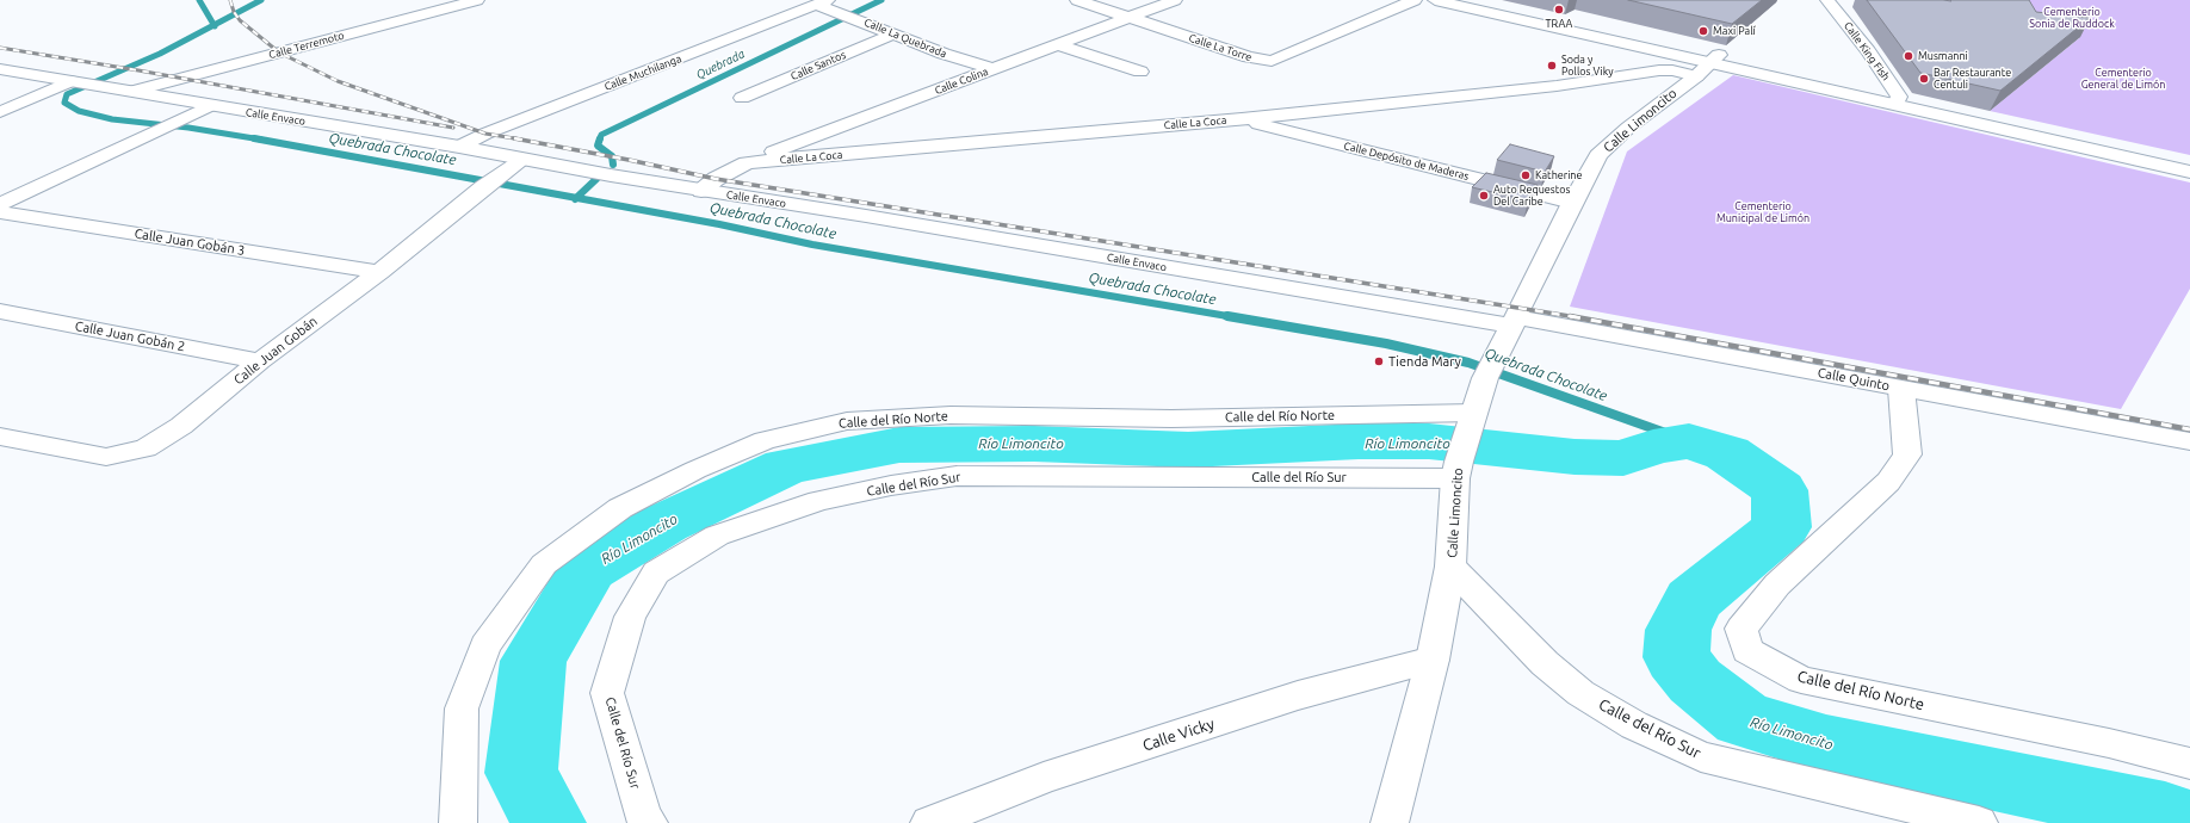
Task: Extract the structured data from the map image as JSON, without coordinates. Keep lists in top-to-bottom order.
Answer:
{
  "streets": {
    "main road": [
      "Calle La Quebrada",
      "Calle Terremoto",
      "Calle La Torre",
      "Calle King Fish",
      "Calle Santos",
      "Calle Muchilanga",
      "Calle Colina",
      "Calle Envaco",
      "Calle Limoncito",
      "Calle La Coca",
      "Calle Depósito de Maderas",
      "Calle Juan Gobán 3",
      "Calle Juan Gobán 2",
      "Calle Juan Gobán",
      "Calle Quinto",
      "Calle del Río Norte",
      "Calle del Río Sur",
      "Calle Vicky"
    ]
  },
  "crossings": [
    ["Calle La Quebrada", "Calle Santos"],
    ["Calle La Quebrada", "Calle Muchilanga"],
    ["Calle La Quebrada", "Calle Colina"],
    ["Calle Terremoto", "Calle Envaco"],
    ["Calle La Torre", "Calle Colina"],
    ["Calle Muchilanga", "Calle Envaco"],
    ["Calle Colina", "Calle La Coca"],
    ["Calle Envaco", "Calle Limoncito"],
    ["Calle Envaco", "Calle La Coca"],
    ["Calle Envaco", "Calle Juan Gobán"],
    ["Calle Envaco", "Calle Quinto"],
    ["Calle Limoncito", "Calle La Coca"],
    ["Calle Limoncito", "Calle Depósito de Maderas"],
    ["Calle Limoncito", "Calle Quinto"],
    ["Calle Limoncito", "Calle del Río Norte"],
    ["Calle Limoncito", "Calle del Río Sur"],
    ["Calle Limoncito", "Calle Vicky"],
    ["Calle La Coca", "Calle Depósito de Maderas"],
    ["Calle Juan Gobán 3", "Calle Juan Gobán"],
    ["Calle Juan Gobán 2", "Calle Juan Gobán"],
    ["Calle Quinto", "Calle del Río Norte"]
  ],
  "water": ["Quebrada", "Quebrada Chocolate", "Río Limoncito"],
  "parks": ["Cementerio Sonia de Ruddock", "Cementerio General de Limón", "Cementerio Municipal de Limón"],
  "places": [
    "TRAA",
    "Maxi Palí",
    "Musmanni",
    "Soda y Pollos Viky",
    "Bar Restaurante Centuli",
    "Katherine",
    "Auto Requestos Del Caribe",
    "Tienda Mary"
  ]
}
